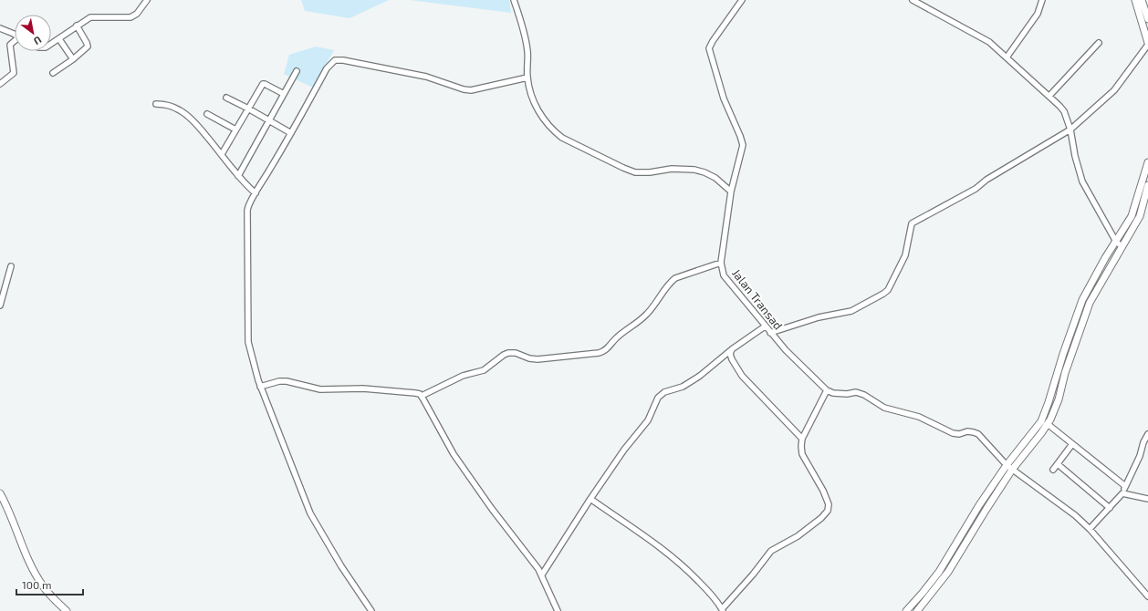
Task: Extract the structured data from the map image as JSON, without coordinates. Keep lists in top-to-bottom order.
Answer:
{
  "streets": {
    "street": ["Jalan Transad"]
  },
  "scale_bar": "100 m",
  "north": "bottom right"
}
